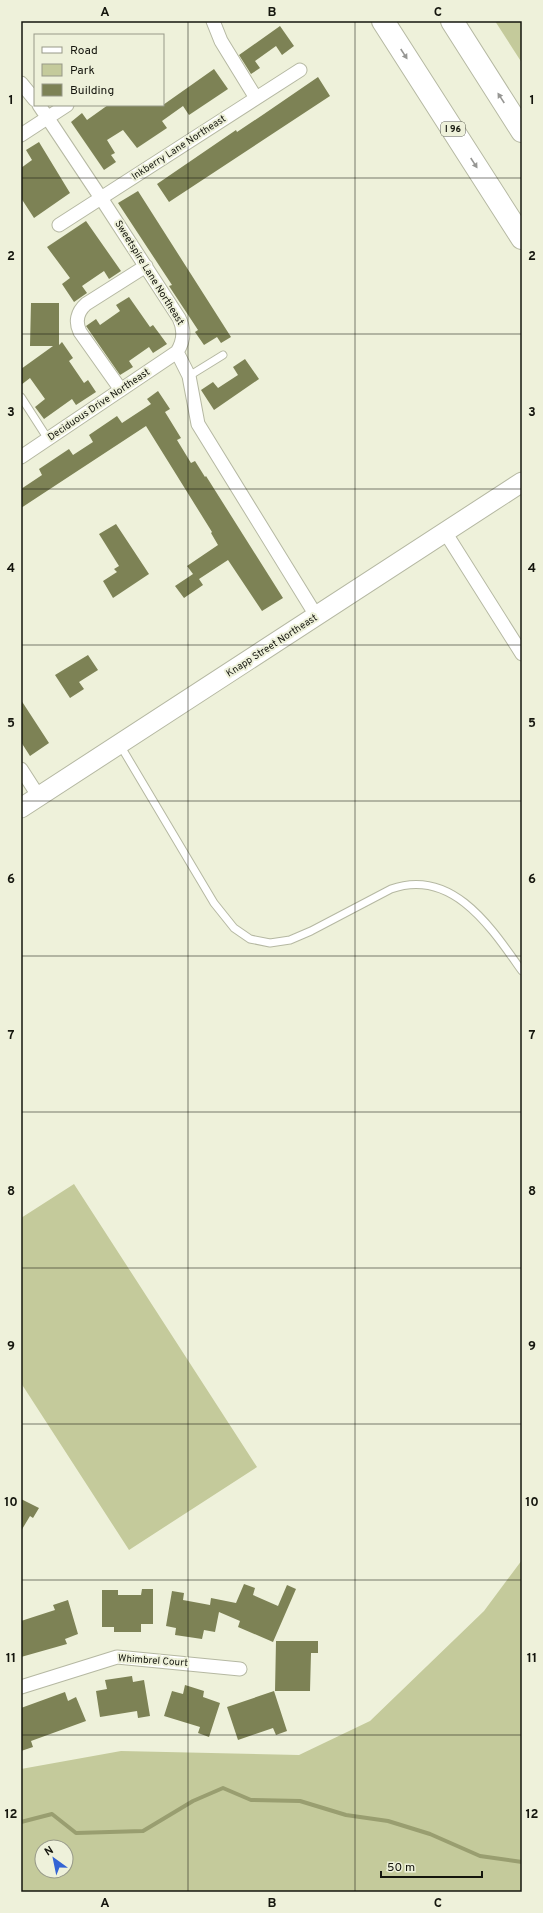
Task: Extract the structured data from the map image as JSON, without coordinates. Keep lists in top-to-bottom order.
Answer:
{
  "streets": {
    "highway": ["I 96"],
    "main road": ["Knapp Street Northeast"],
    "street": [
      "Inkberry Lane Northeast",
      "Sweetspire Lane Northeast",
      "Deciduous Drive Northeast",
      "Whimbrel Court"
    ]
  },
  "crossings": [
    ["Inkberry Lane Northeast", "Sweetspire Lane Northeast"],
    ["Sweetspire Lane Northeast", "Deciduous Drive Northeast"]
  ],
  "legend": ["Road", "Park", "Building"],
  "scale_bar": "50 m",
  "north": "top left",
  "grid": {
    "columns": ["A", "B", "C"],
    "rows": [
      "1",
      "2",
      "3",
      "4",
      "5",
      "6",
      "7",
      "8",
      "9",
      "10",
      "11",
      "12"
    ]
  }
}
